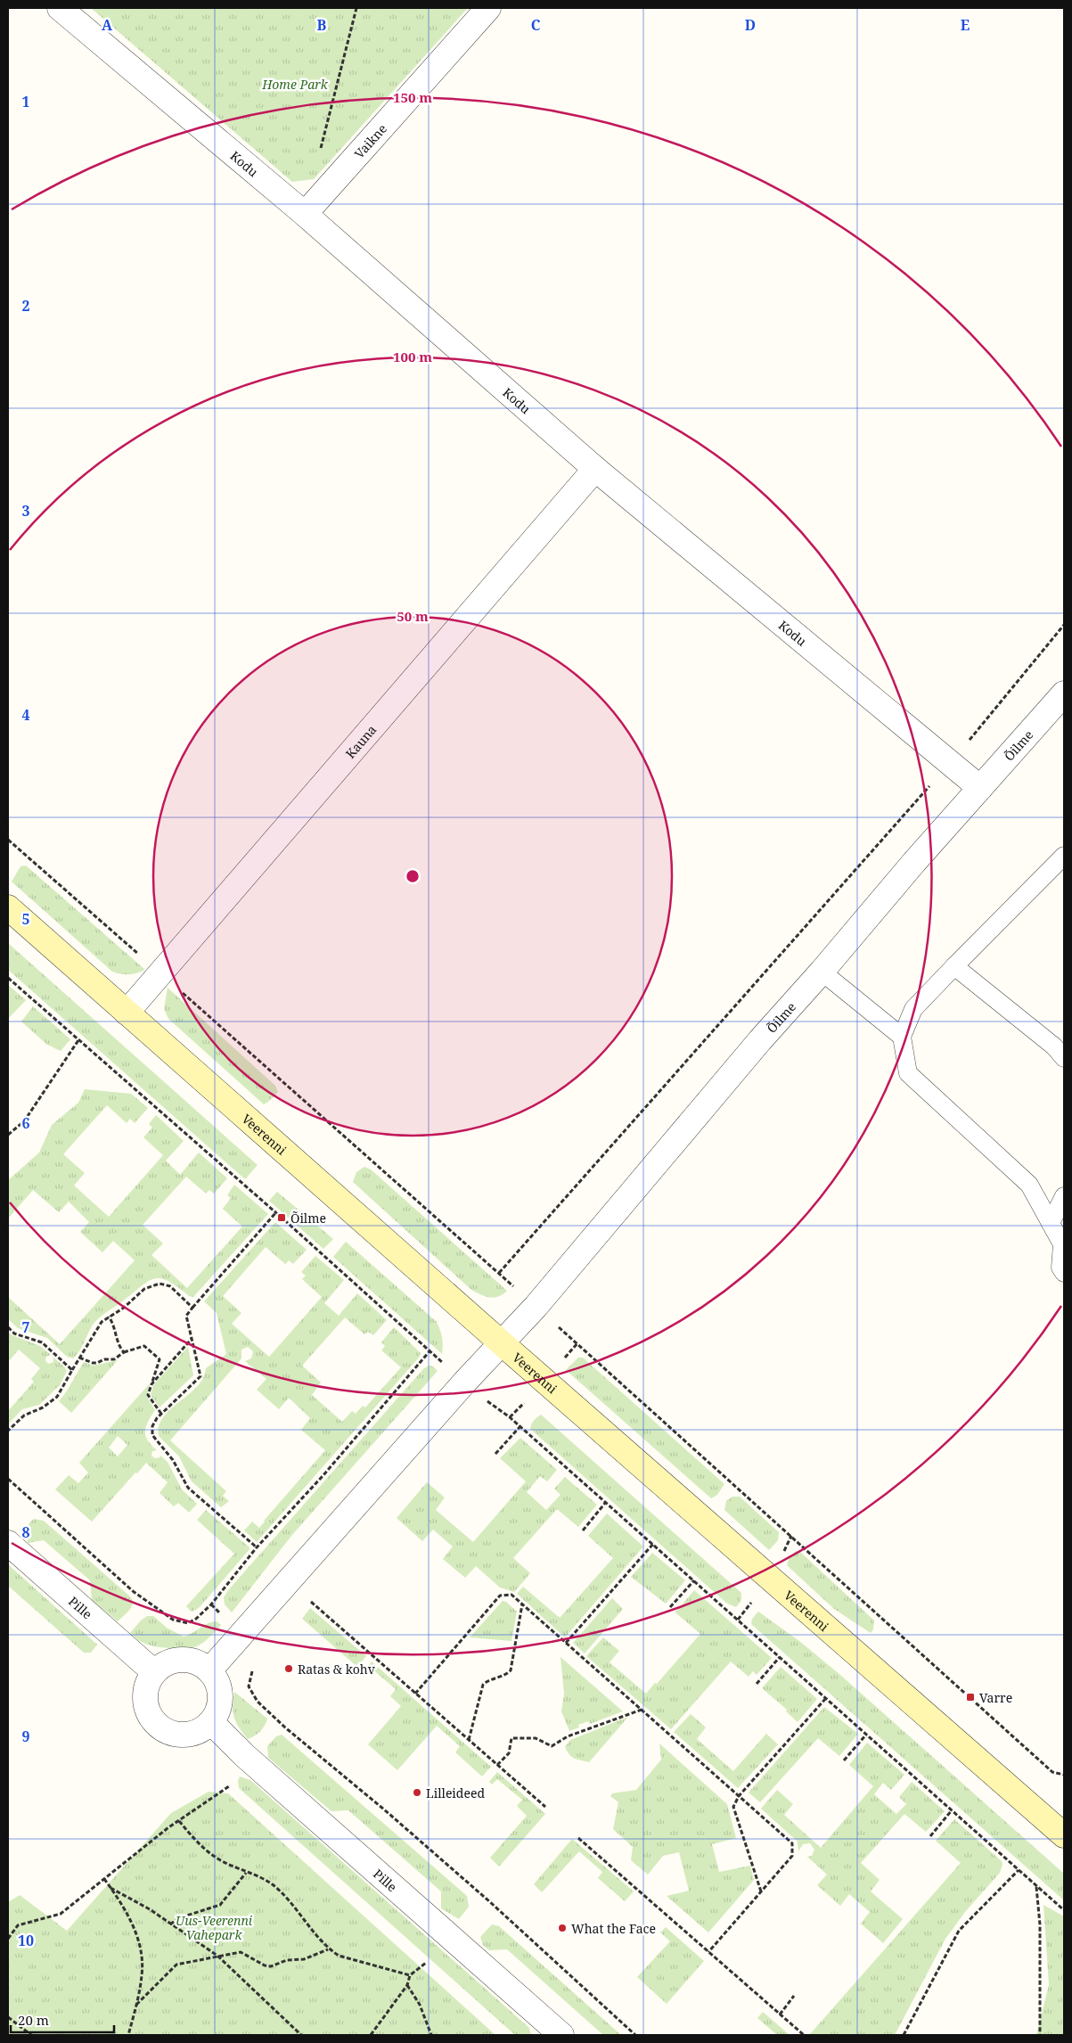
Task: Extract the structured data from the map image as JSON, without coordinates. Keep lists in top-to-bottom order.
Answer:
{
  "streets": {
    "street": [
      "Vaikne",
      "Kodu",
      "Kauna",
      "Õilme",
      "Veerenni",
      "Pille"
    ]
  },
  "crossings": [
    ["Vaikne", "Kodu"],
    ["Kodu", "Kauna"],
    ["Kodu", "Õilme"],
    ["Kauna", "Veerenni"],
    ["Õilme", "Veerenni"],
    ["Õilme", "Pille"]
  ],
  "parks": ["Home Park", "Uus-Veerenni Vahepark"],
  "places": {
    "transit": ["Õilme", "Varre"],
    "other": ["Ratas & kohv", "Lilleideed", "What the Face"]
  },
  "scale_bar": "20 m",
  "grid": {
    "columns": [
      "A",
      "B",
      "C",
      "D",
      "E"
    ],
    "rows": [
      "1",
      "2",
      "3",
      "4",
      "5",
      "6",
      "7",
      "8",
      "9",
      "10"
    ]
  },
  "rings": ["150 m", "100 m", "50 m"]
}
